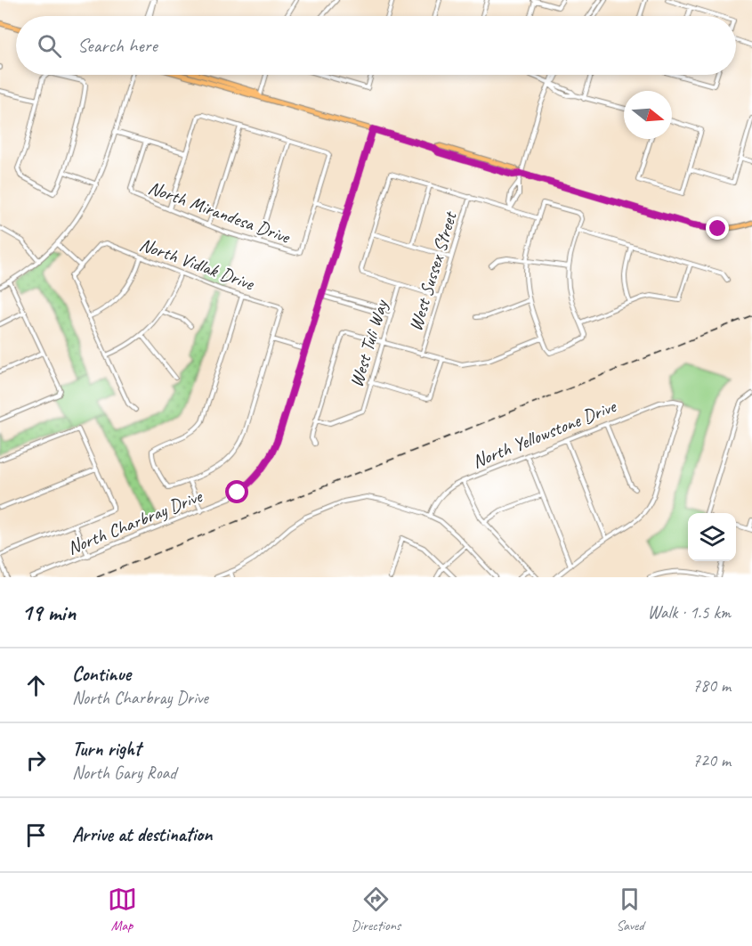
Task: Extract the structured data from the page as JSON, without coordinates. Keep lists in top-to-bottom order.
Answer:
{
  "streets": {
    "street": [
      "North Mirandesa Drive",
      "North Vidlak Drive",
      "West Sussex Street",
      "West Tuli Way",
      "North Yellowstone Drive",
      "North Charbray Drive"
    ]
  },
  "north": "right",
  "page": {
    "search": "Search here",
    "heading": ["19 min", "Walk · 1.5 km"],
    "list": [
      ["Continue", "North Charbray Drive", "780 m"],
      ["Turn right", "North Gary Road", "720 m"],
      "Arrive at destination"
    ],
    "nav": ["Map", "Directions", "Saved"]
  }
}
